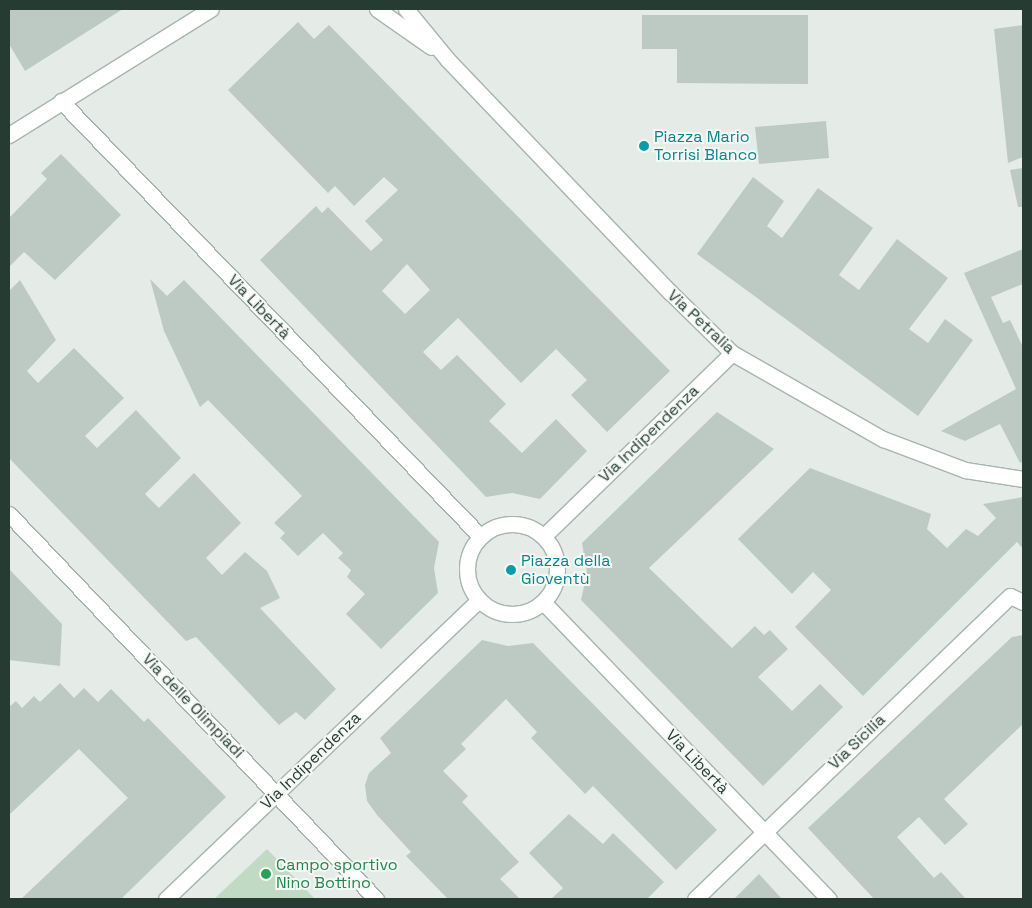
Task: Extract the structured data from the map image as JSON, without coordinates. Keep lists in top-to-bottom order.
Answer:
{
  "streets": {
    "street": [
      "Via Libertà",
      "Via Petralia",
      "Via Indipendenza",
      "Via delle Olimpiadi",
      "Via Sicilia"
    ]
  },
  "crossings": [
    ["Via Libertà", "Via Indipendenza"],
    ["Via Libertà", "Via Sicilia"],
    ["Via Petralia", "Via Indipendenza"],
    ["Via Indipendenza", "Via delle Olimpiadi"]
  ],
  "places": ["Piazza Mario Torrisi Blanco", "Piazza della Gioventù", "Campo sportivo Nino Bottino"]
}
